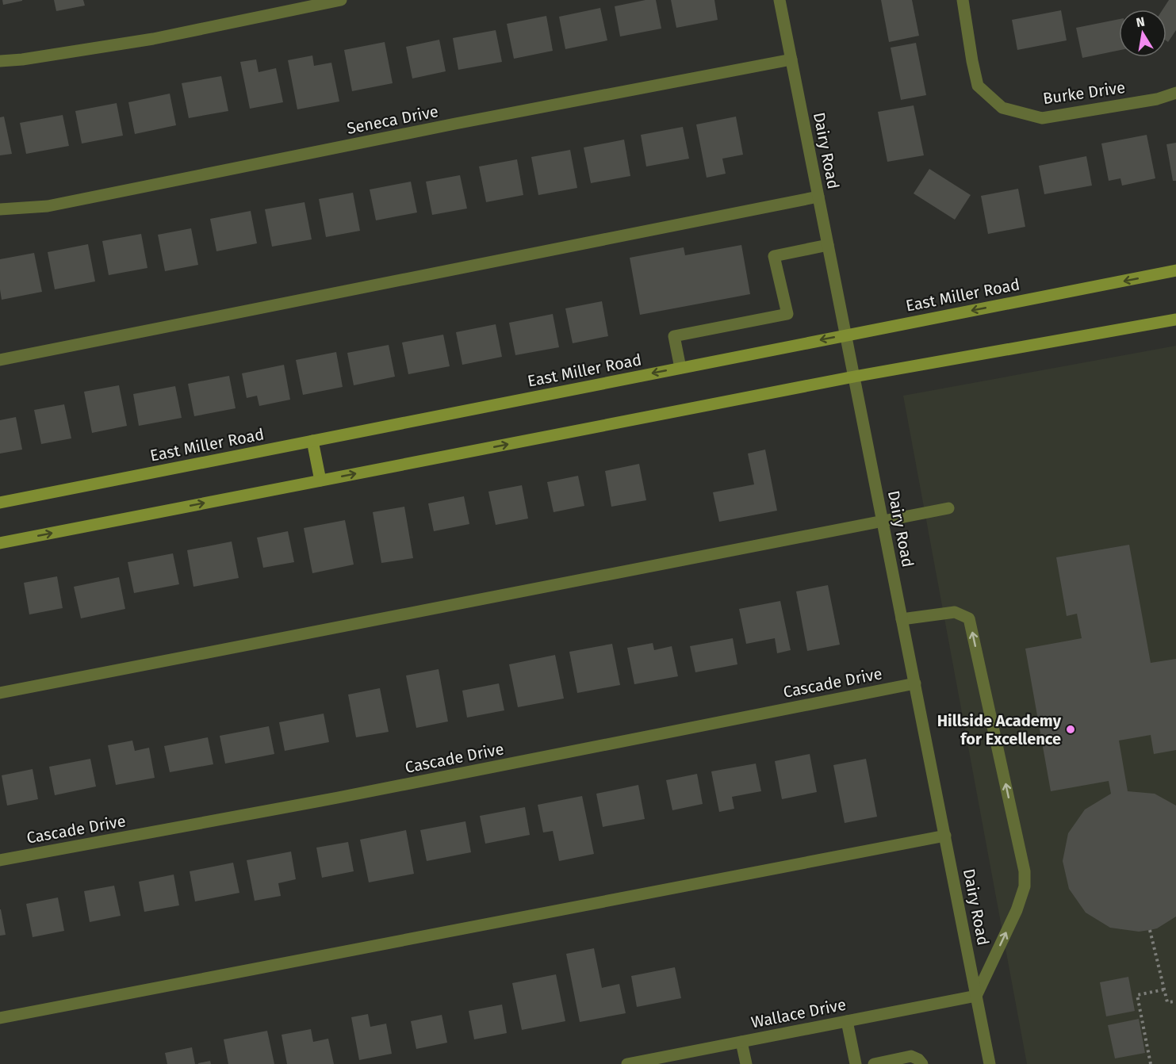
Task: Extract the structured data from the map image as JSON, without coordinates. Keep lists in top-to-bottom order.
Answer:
{
  "streets": {
    "main road": ["East Miller Road"],
    "street": [
      "Burke Drive",
      "Seneca Drive",
      "Dairy Road",
      "Cascade Drive",
      "Wallace Drive"
    ]
  },
  "crossings": [
    ["Seneca Drive", "Dairy Road"],
    ["Dairy Road", "East Miller Road"],
    ["Dairy Road", "Cascade Drive"],
    ["Dairy Road", "Wallace Drive"]
  ],
  "places": ["Hillside Academy for Excellence"],
  "north": "top"
}
